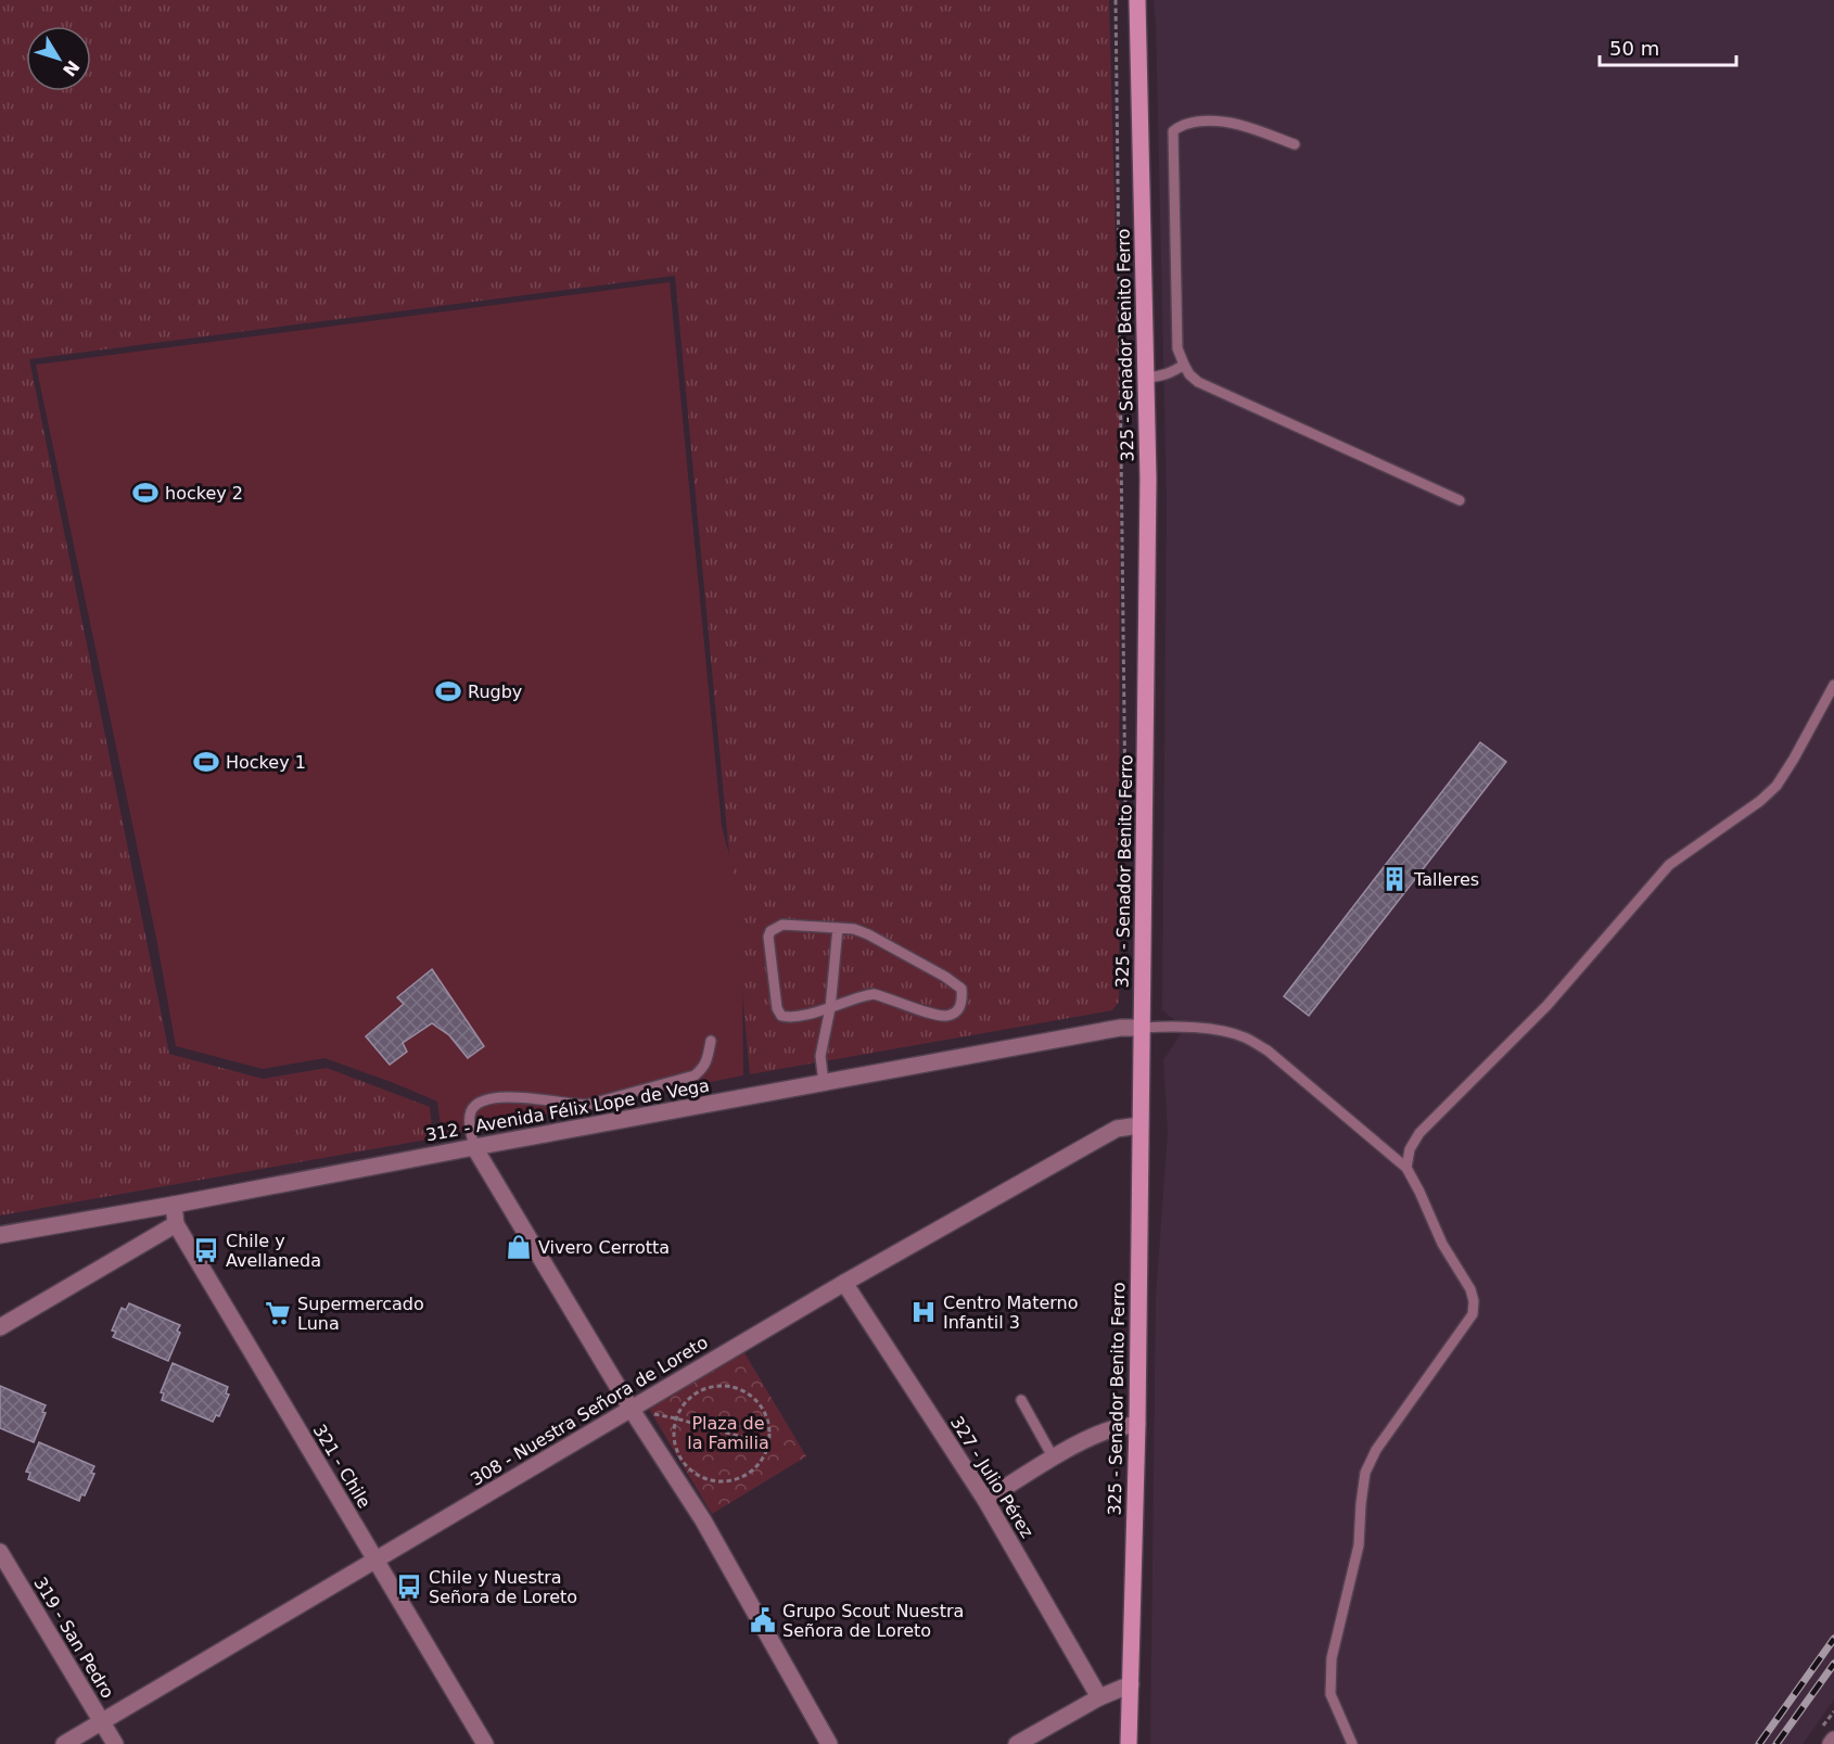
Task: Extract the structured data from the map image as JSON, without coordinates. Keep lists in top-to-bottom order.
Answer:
{
  "streets": {
    "main road": ["325 - Senador Benito Ferro"],
    "street": [
      "312 - Avenida Félix Lope de Vega",
      "308 - Nuestra Señora de Loreto",
      "321 - Chile",
      "327 - Julio Pérez",
      "319 - San Pedro"
    ]
  },
  "crossings": [
    ["325 - Senador Benito Ferro", "312 - Avenida Félix Lope de Vega"],
    ["325 - Senador Benito Ferro", "308 - Nuestra Señora de Loreto"],
    ["312 - Avenida Félix Lope de Vega", "321 - Chile"],
    ["308 - Nuestra Señora de Loreto", "321 - Chile"],
    ["308 - Nuestra Señora de Loreto", "327 - Julio Pérez"],
    ["308 - Nuestra Señora de Loreto", "319 - San Pedro"]
  ],
  "parks": ["Plaza de la Familia"],
  "places": {
    "sports": ["hockey 2", "Rugby", "Hockey 1"],
    "building": ["Talleres"],
    "shop": ["Vivero Cerrotta"],
    "bus stop": ["Chile y Avellaneda", "Chile y Nuestra Señora de Loreto"],
    "hospital": ["Centro Materno Infantil 3"],
    "supermarket": ["Supermercado Luna"],
    "public building": ["Grupo Scout Nuestra Señora de Loreto"]
  },
  "scale_bar": "50 m",
  "north": "bottom right"
}
